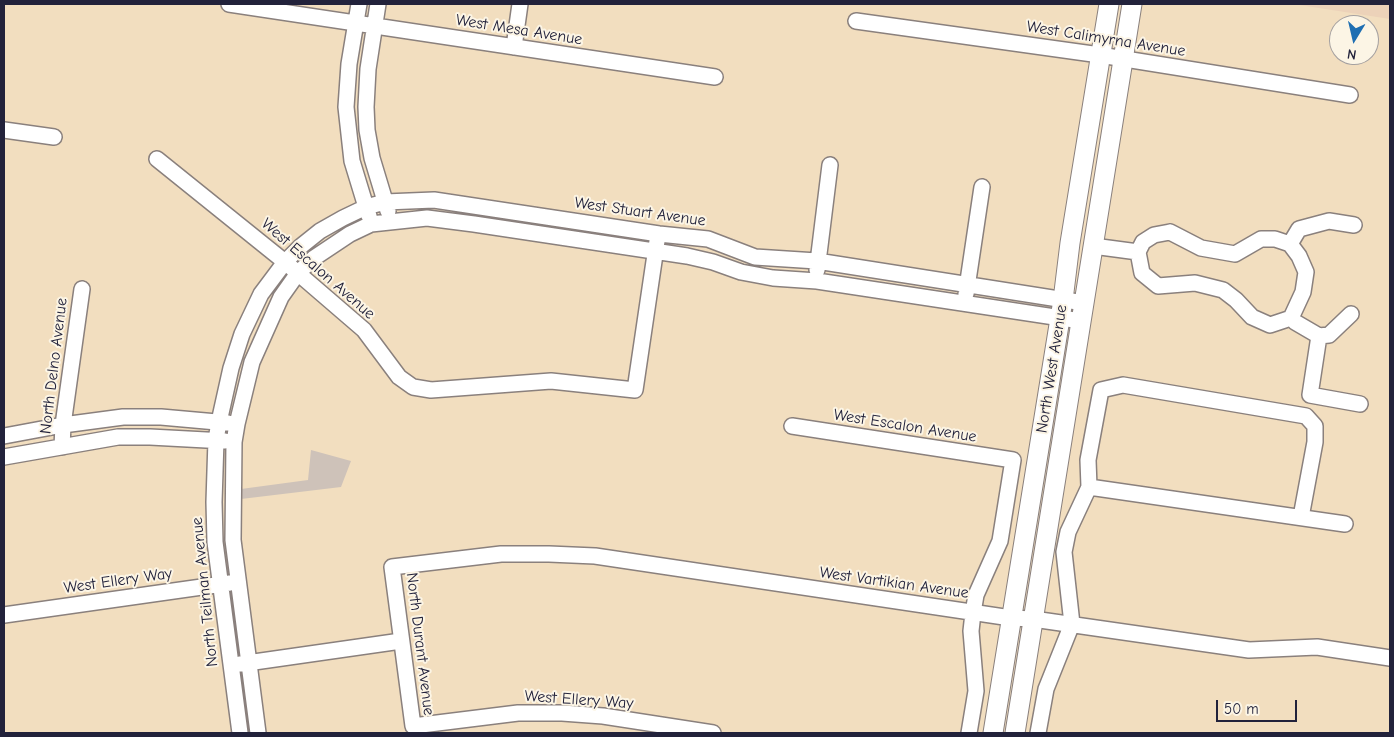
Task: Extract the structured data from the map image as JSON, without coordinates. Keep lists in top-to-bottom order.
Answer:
{
  "streets": {
    "main road": ["North West Avenue"],
    "street": [
      "West Mesa Avenue",
      "West Calimyrna Avenue",
      "West Stuart Avenue",
      "West Escalon Avenue",
      "North Delno Avenue",
      "West Ellery Way",
      "West Vartikian Avenue",
      "North Teilman Avenue",
      "North Durant Avenue"
    ]
  },
  "crossings": [
    ["West Calimyrna Avenue", "North West Avenue"],
    ["West Stuart Avenue", "West Escalon Avenue"],
    ["West Stuart Avenue", "North West Avenue"],
    ["West Stuart Avenue", "North Teilman Avenue"],
    ["West Escalon Avenue", "West Vartikian Avenue"],
    ["West Escalon Avenue", "North Teilman Avenue"],
    ["North West Avenue", "West Vartikian Avenue"],
    ["West Ellery Way", "North Teilman Avenue"],
    ["West Ellery Way", "North Durant Avenue"],
    ["West Vartikian Avenue", "North Durant Avenue"]
  ],
  "scale_bar": "50 m",
  "north": "bottom"
}
